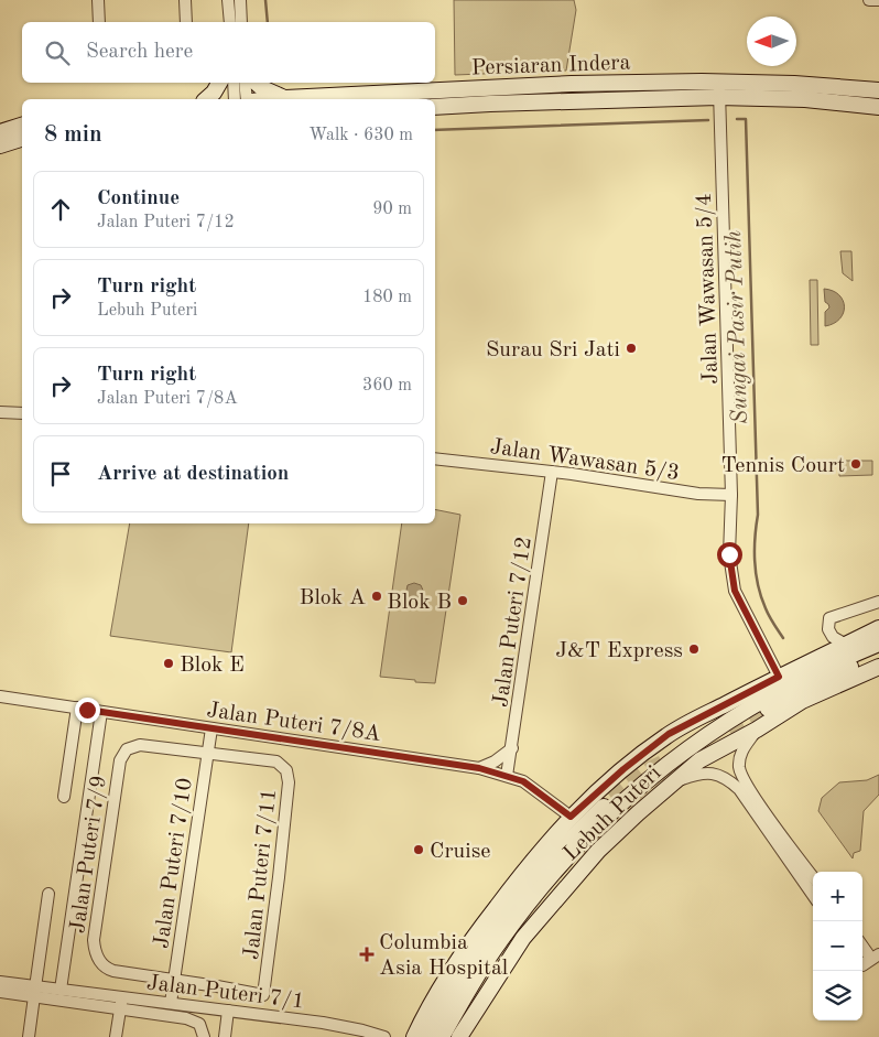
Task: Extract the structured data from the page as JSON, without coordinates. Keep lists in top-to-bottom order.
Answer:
{
  "streets": {
    "main road": ["Persiaran Indera", "Lebuh Puteri"],
    "street": [
      "Jalan Wawasan 5/4",
      "Jalan Wawasan 5/3",
      "Jalan Puteri 7/12",
      "Jalan Puteri 7/8A",
      "Jalan Puteri 7/9",
      "Jalan Puteri 7/10",
      "Jalan Puteri 7/11",
      "Jalan Puteri 7/1"
    ]
  },
  "crossings": [
    ["Persiaran Indera", "Jalan Wawasan 5/4"],
    ["Jalan Wawasan 5/4", "Jalan Wawasan 5/3"],
    ["Jalan Wawasan 5/3", "Jalan Puteri 7/12"],
    ["Jalan Puteri 7/12", "Jalan Puteri 7/8A"],
    ["Jalan Puteri 7/8A", "Lebuh Puteri"],
    ["Jalan Puteri 7/8A", "Jalan Puteri 7/10"],
    ["Jalan Puteri 7/9", "Jalan Puteri 7/10"],
    ["Jalan Puteri 7/9", "Jalan Puteri 7/11"],
    ["Jalan Puteri 7/10", "Jalan Puteri 7/11"],
    ["Jalan Puteri 7/10", "Jalan Puteri 7/1"]
  ],
  "water": ["Sungai Pasir Putih"],
  "places": {
    "other": [
      "Surau Sri Jati",
      "Tennis Court",
      "Blok A",
      "Blok B",
      "J&T Express",
      "Blok E",
      "Cruise"
    ],
    "health": ["Columbia Asia Hospital"]
  },
  "north": "left",
  "page": {
    "search": "Search here",
    "heading": ["8 min", "Walk · 630 m"],
    "list": [
      ["Continue", "Jalan Puteri 7/12", "90 m"],
      ["Turn right", "Lebuh Puteri", "180 m"],
      ["Turn right", "Jalan Puteri 7/8A", "360 m"],
      "Arrive at destination"
    ],
    "map_buttons": ["+", "−"]
  }
}
